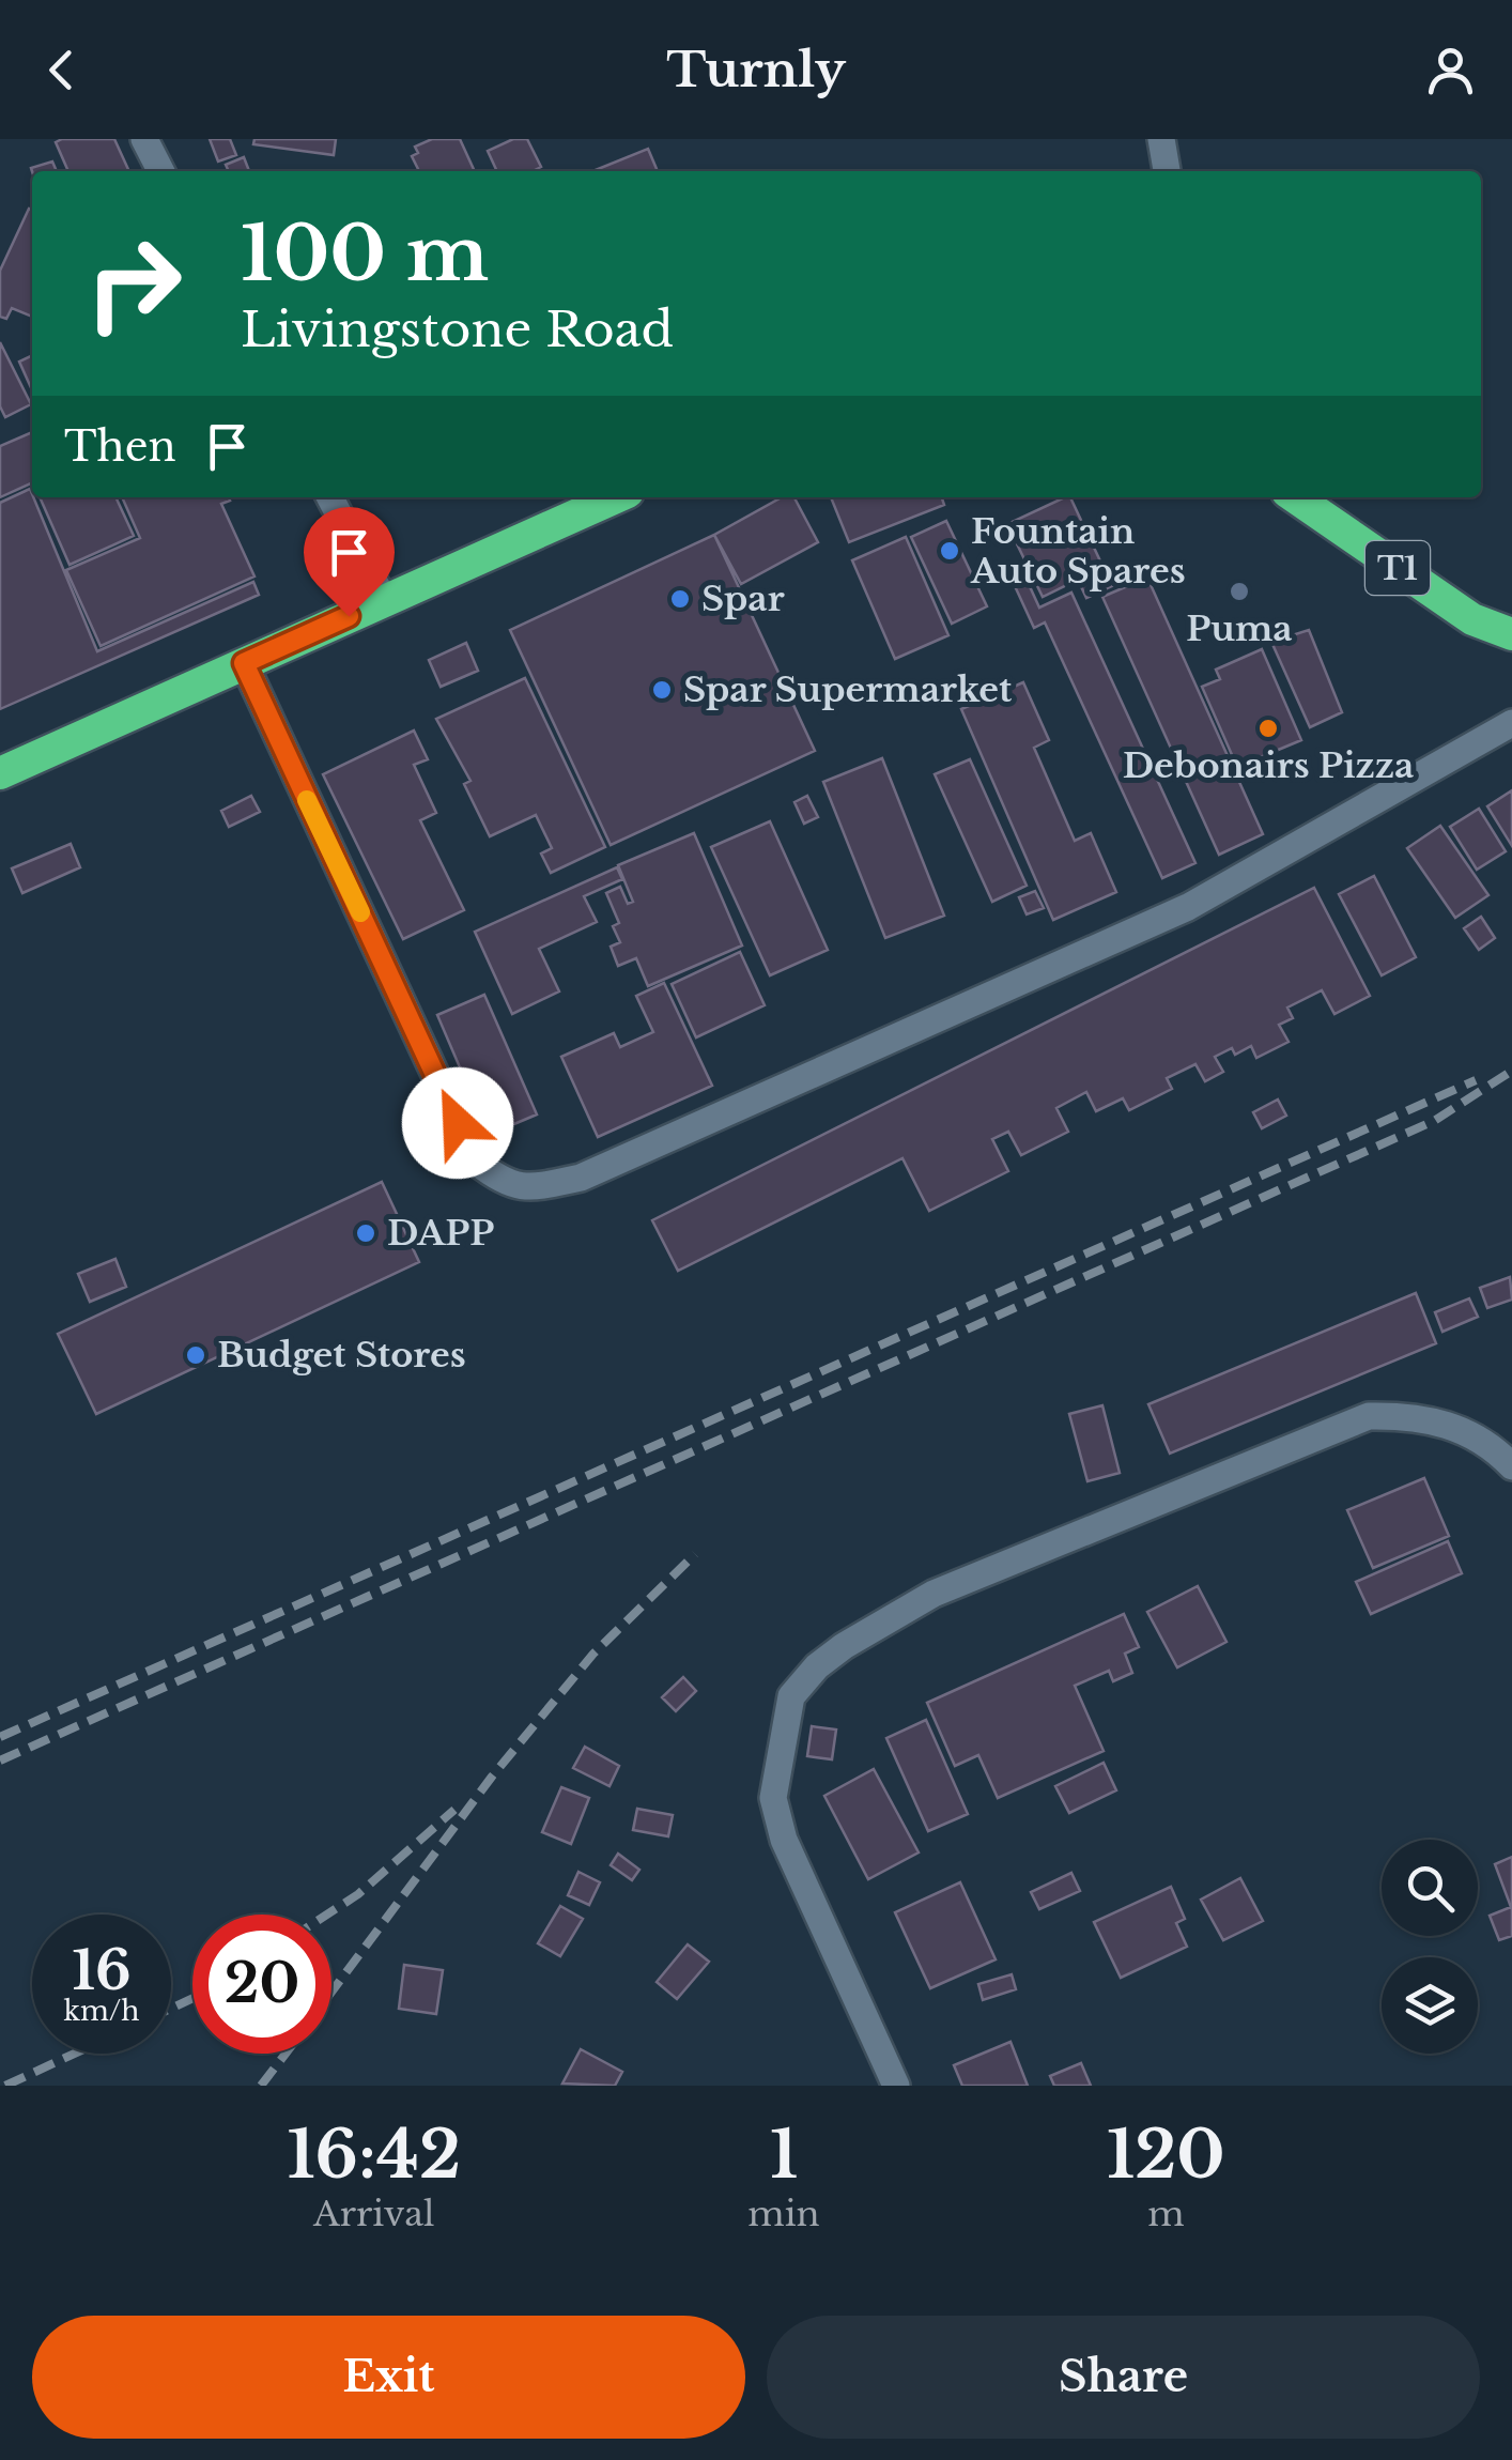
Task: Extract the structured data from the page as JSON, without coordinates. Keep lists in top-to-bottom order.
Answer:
{
  "streets": {
    "highway": ["T1"]
  },
  "places": [
    "Fountain Auto Spares",
    "Puma",
    "Spar",
    "Spar Supermarket",
    "Debonairs Pizza",
    "DAPP",
    "Budget Stores"
  ],
  "page": {
    "header": "Turnly",
    "turn": ["100 m", "Livingstone Road"],
    "then": "Then",
    "speed": "16 km/h",
    "limit": "20",
    "eta": [
      "16:42",
      "Arrival",
      "1",
      "min",
      "120",
      "m"
    ],
    "buttons": ["Exit", "Share"]
  }
}
